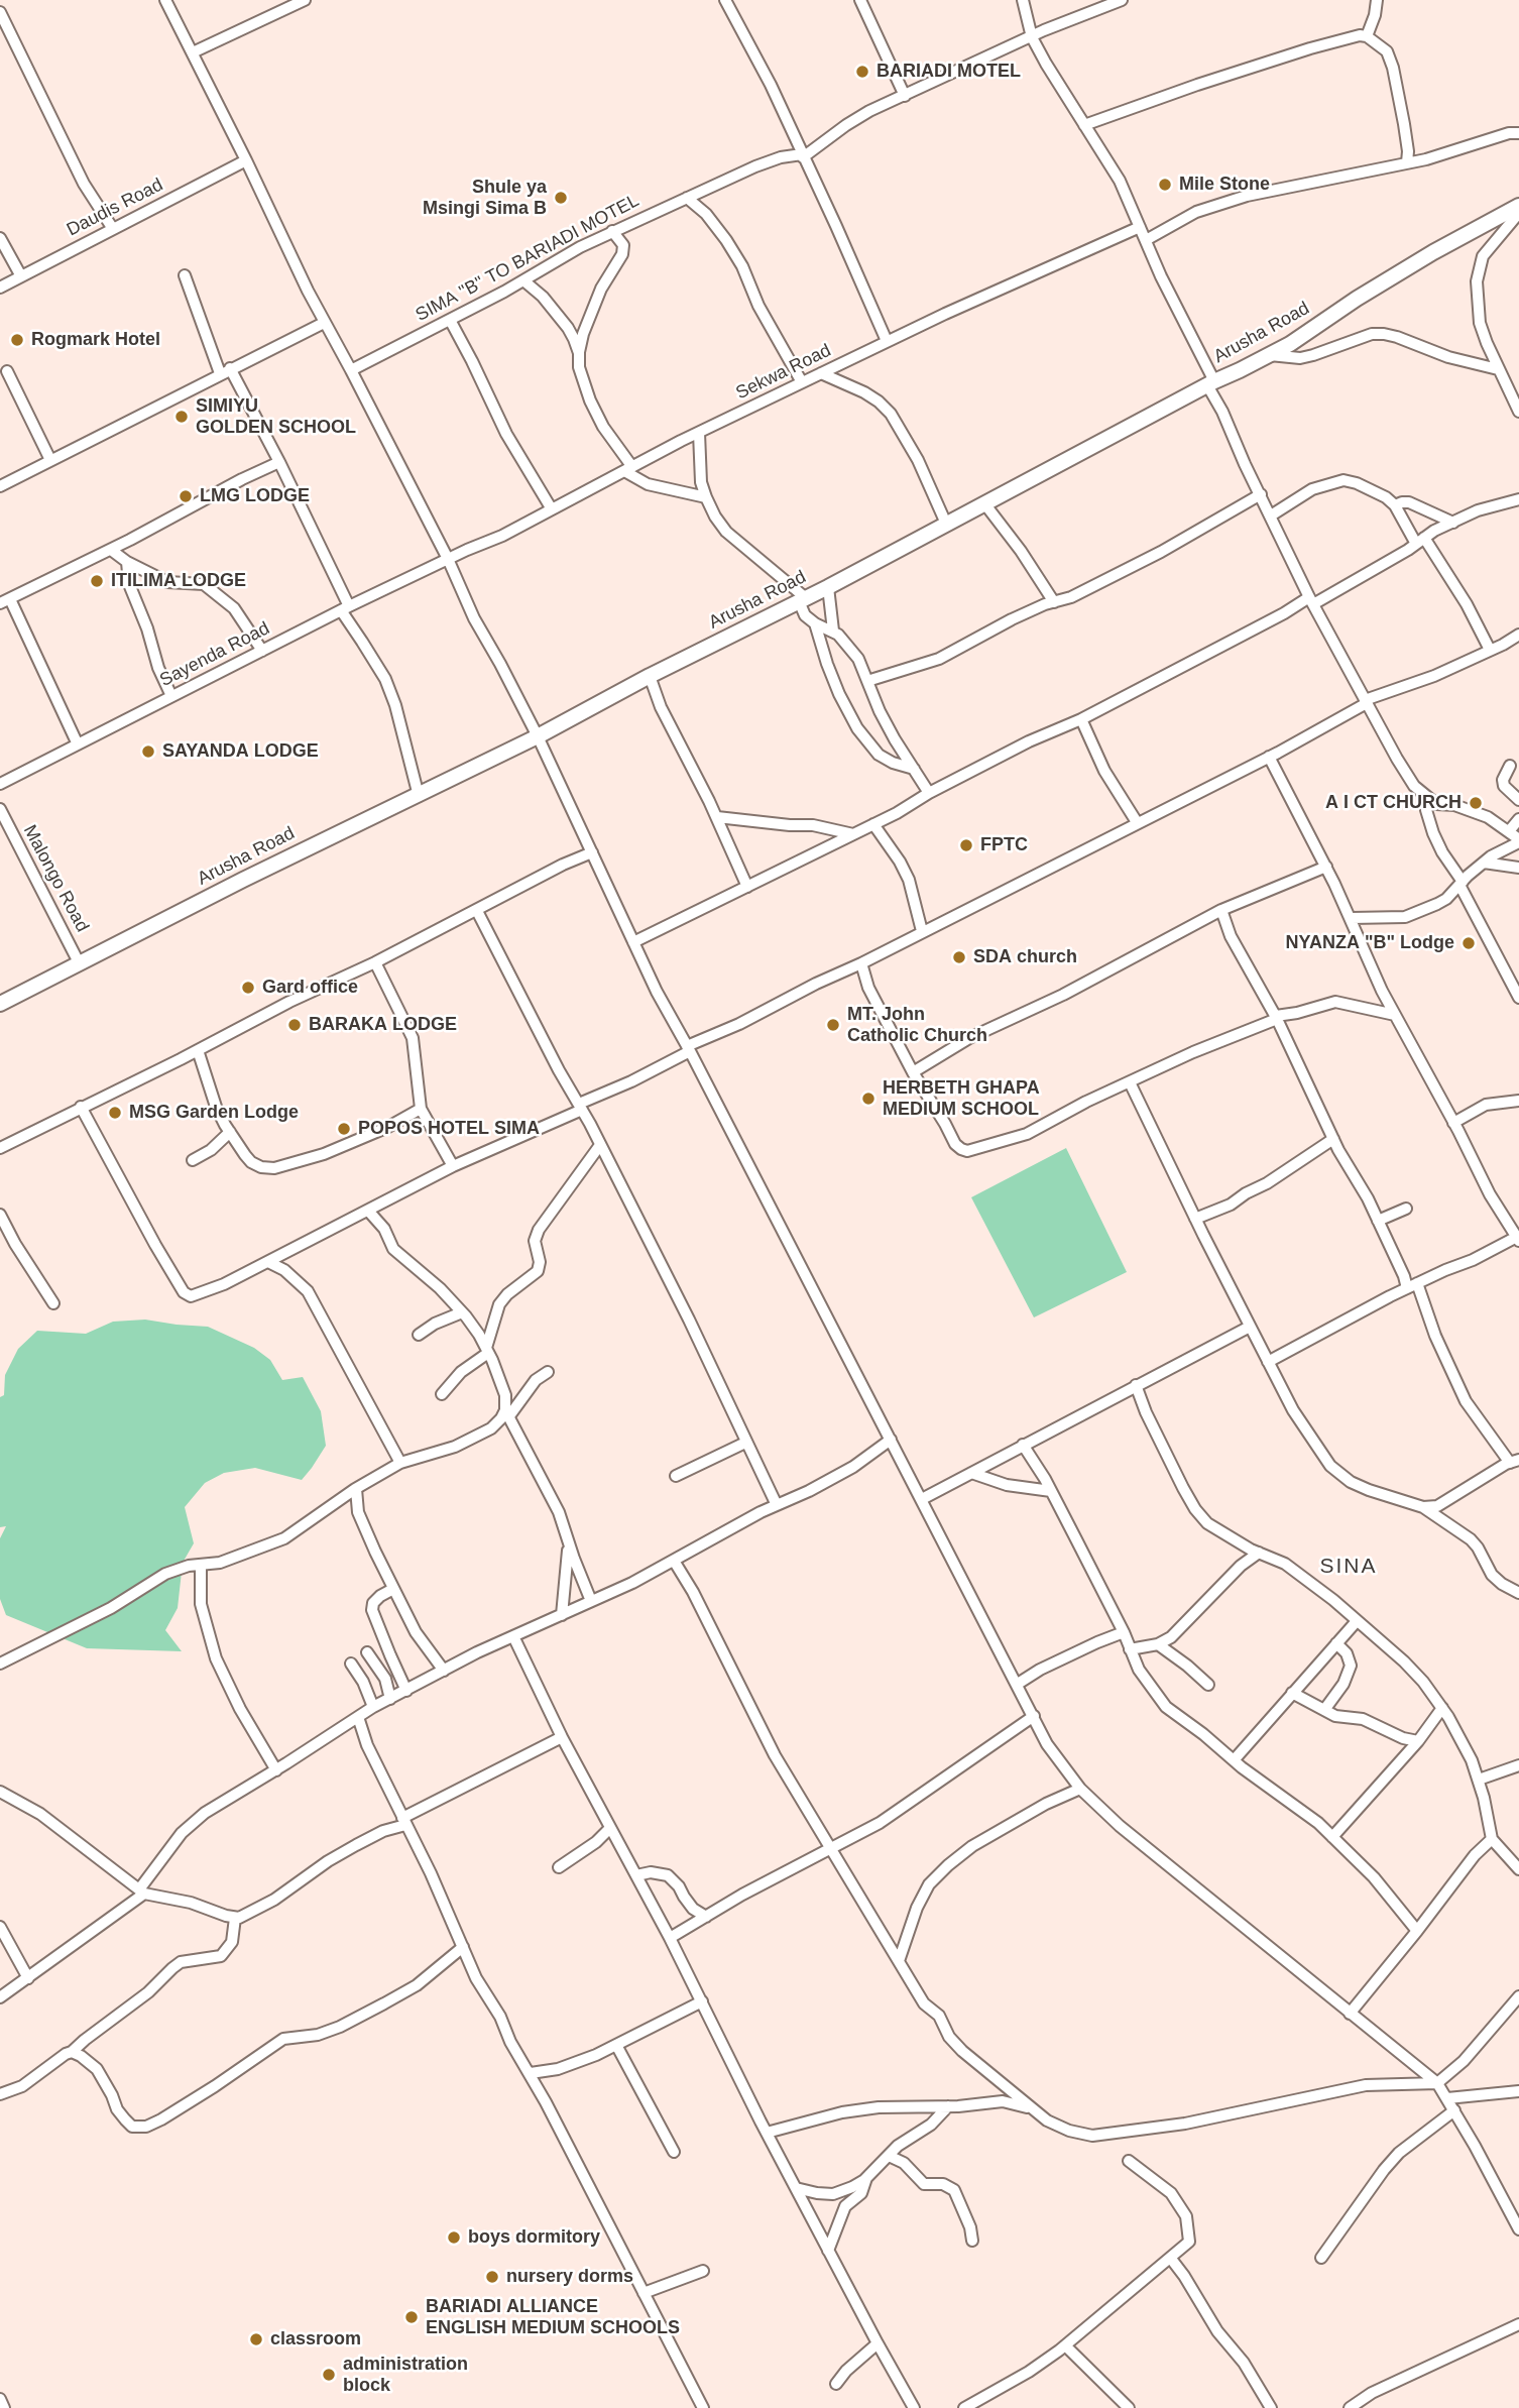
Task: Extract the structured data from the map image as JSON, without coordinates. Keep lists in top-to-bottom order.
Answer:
{
  "streets": {
    "main road": ["Arusha Road"],
    "street": [
      "Daudis Road",
      "SIMA \"B\" TO BARIADI MOTEL",
      "Sekwa Road",
      "Sayenda Road",
      "Malongo Road"
    ]
  },
  "crossings": [
    ["Arusha Road", "Sekwa Road"],
    ["Arusha Road", "Malongo Road"],
    ["Sekwa Road", "Sayenda Road"]
  ],
  "districts": ["SINA"],
  "places": [
    "BARIADI MOTEL",
    "Mile Stone",
    "Shule ya Msingi Sima B",
    "Rogmark Hotel",
    "SIMIYU GOLDEN SCHOOL",
    "LMG LODGE",
    "ITILIMA LODGE",
    "SAYANDA LODGE",
    "A I CT CHURCH",
    "FPTC",
    "NYANZA \"B\" Lodge",
    "SDA church",
    "Gard office",
    "BARAKA LODGE",
    "MT. John Catholic Church",
    "HERBETH GHAPA MEDIUM SCHOOL",
    "MSG Garden Lodge",
    "POPOS HOTEL SIMA",
    "boys dormitory",
    "nursery dorms",
    "BARIADI ALLIANCE ENGLISH MEDIUM SCHOOLS",
    "classroom",
    "administration block"
  ]
}
